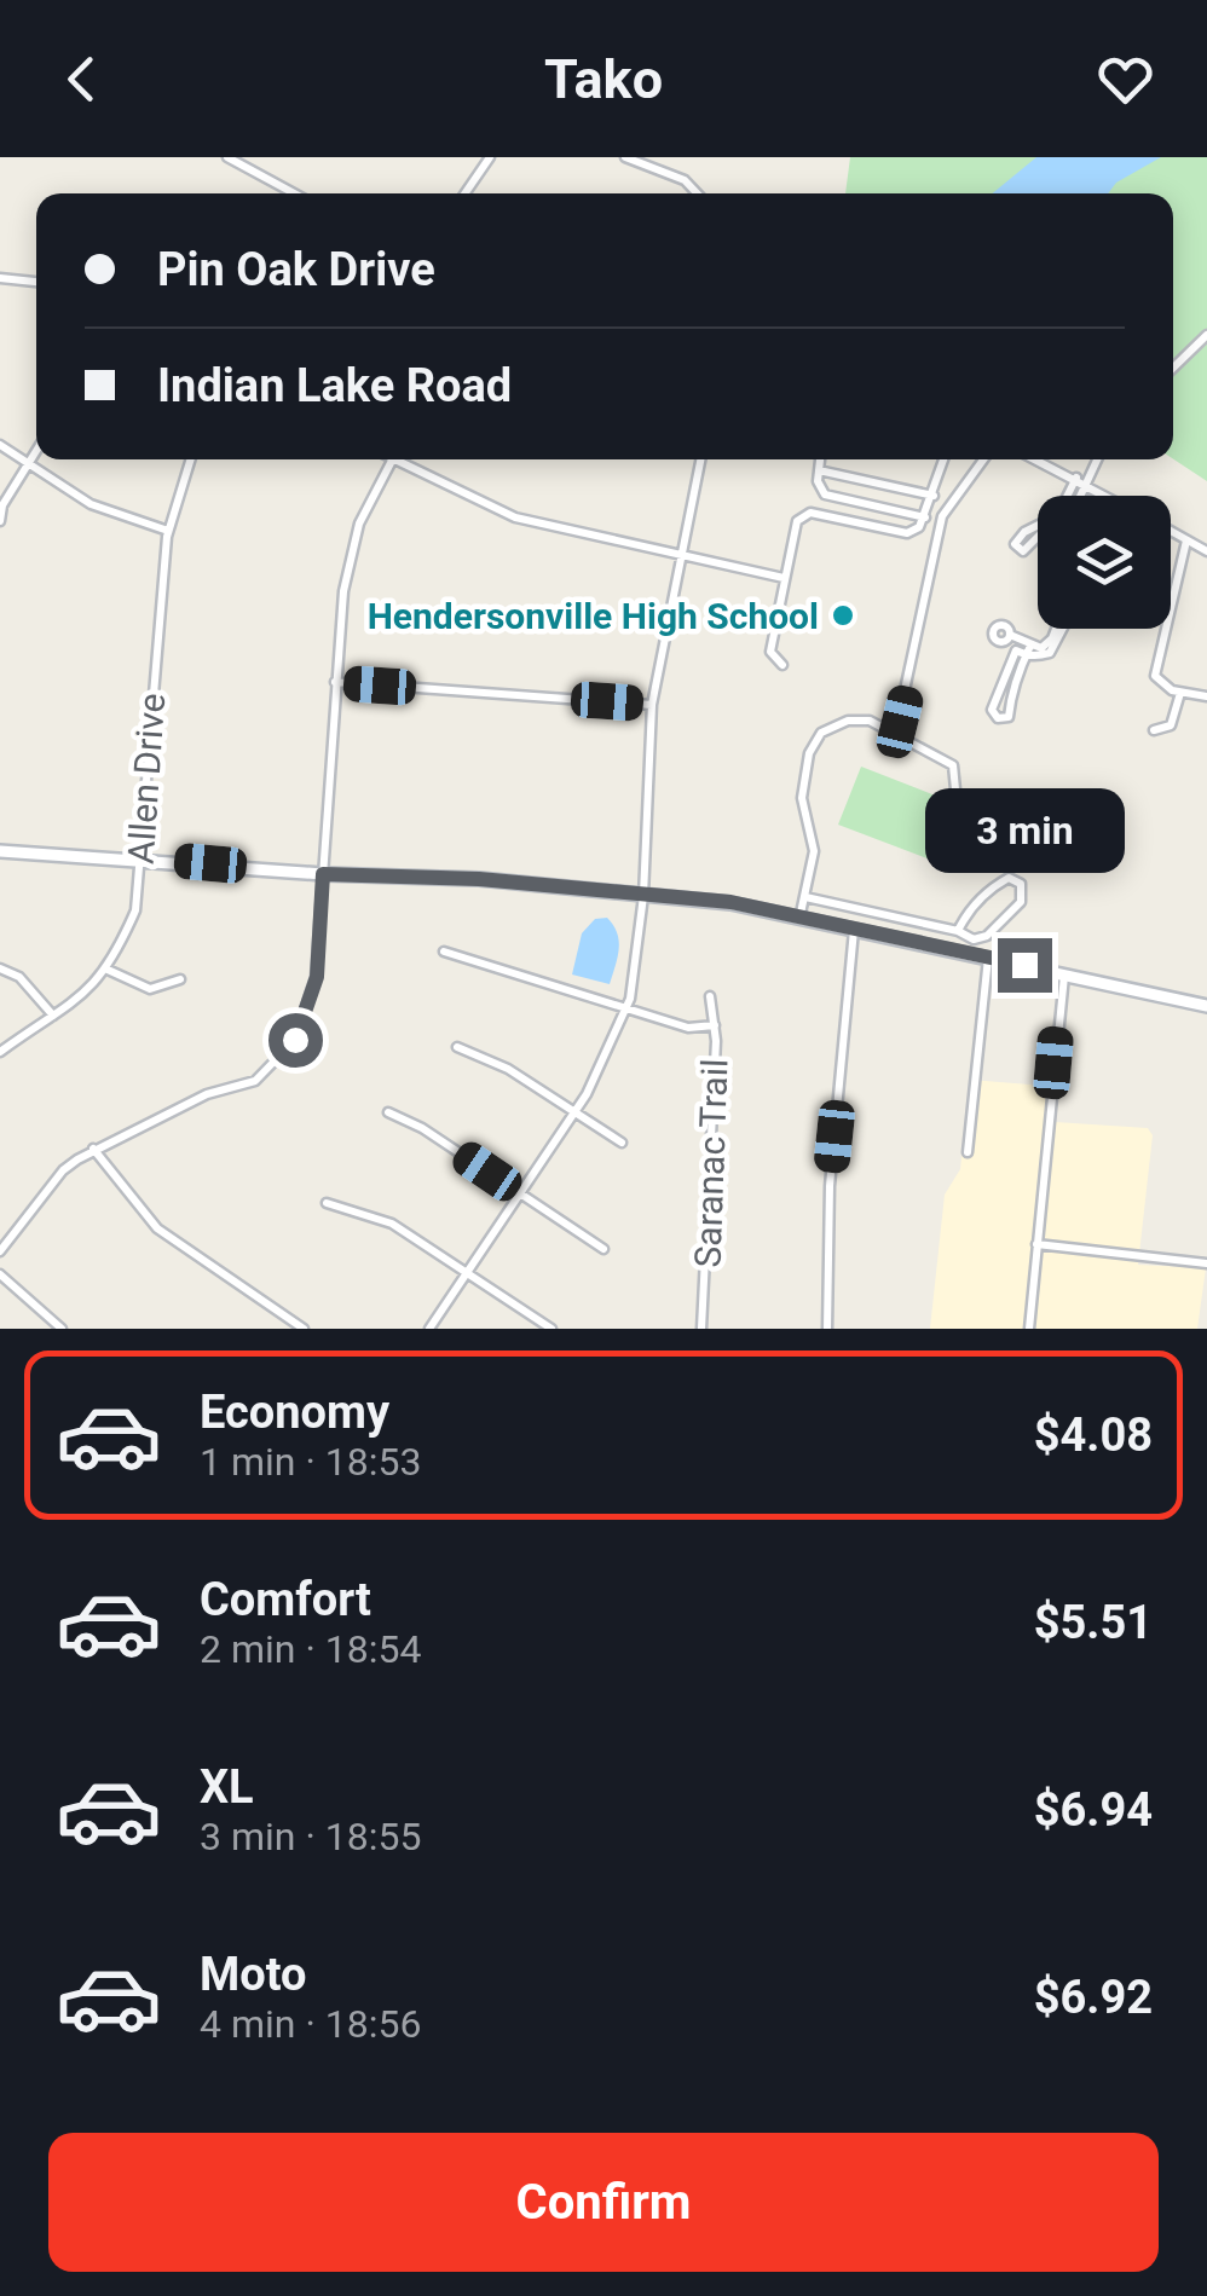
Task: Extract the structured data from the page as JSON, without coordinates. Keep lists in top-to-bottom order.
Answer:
{
  "streets": {
    "street": ["Allen Drive", "Saranac Trail"]
  },
  "places": ["Hendersonville High School"],
  "page": {
    "header": "Tako",
    "banner": ["Pin Oak Drive", "Indian Lake Road"],
    "bubble": "3 min",
    "list": [
      {
        "name": "Economy",
        "note": "1 min · 18:53",
        "value": "$4.08"
      },
      {
        "name": "Comfort",
        "note": "2 min · 18:54",
        "value": "$5.51"
      },
      {
        "name": "XL",
        "note": "3 min · 18:55",
        "value": "$6.94"
      },
      {
        "name": "Moto",
        "note": "4 min · 18:56",
        "value": "$6.92"
      }
    ],
    "buttons": "Confirm"
  }
}
